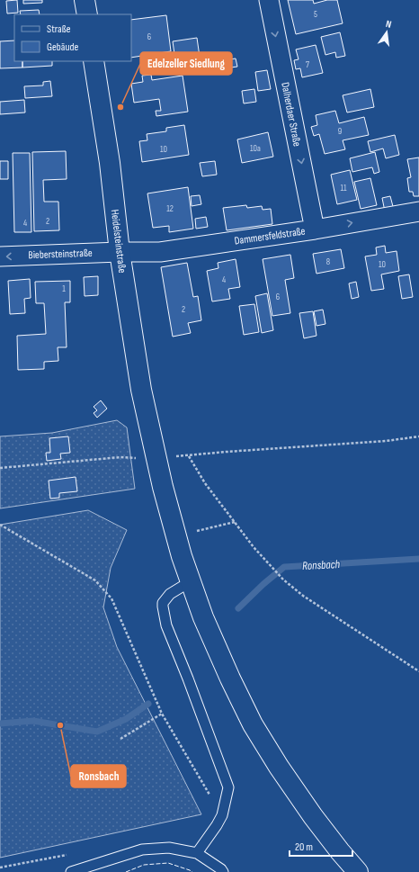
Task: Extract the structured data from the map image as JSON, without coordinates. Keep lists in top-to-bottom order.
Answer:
{
  "streets": {
    "main road": ["Heidelsteinstraße"],
    "street": ["Dalherdaer Straße", "Dammersfeldstraße", "Biebersteinstraße"]
  },
  "crossings": [
    ["Dalherdaer Straße", "Dammersfeldstraße"],
    ["Dammersfeldstraße", "Heidelsteinstraße"],
    ["Dammersfeldstraße", "Biebersteinstraße"],
    ["Heidelsteinstraße", "Biebersteinstraße"]
  ],
  "one_way": ["Dalherdaer Straße", "Biebersteinstraße"],
  "water": ["Ronsbach"],
  "places": ["Edelzeller Siedlung", "Ronsbach"],
  "house_numbers": [
    "5",
    "6",
    "7",
    "9",
    "10a",
    "10",
    "11",
    "12",
    "2",
    "4",
    "8",
    "10",
    "4",
    "1",
    "6",
    "2"
  ],
  "legend": ["Straße", "Gebäude"],
  "scale_bar": "20 m",
  "north": "top"
}
